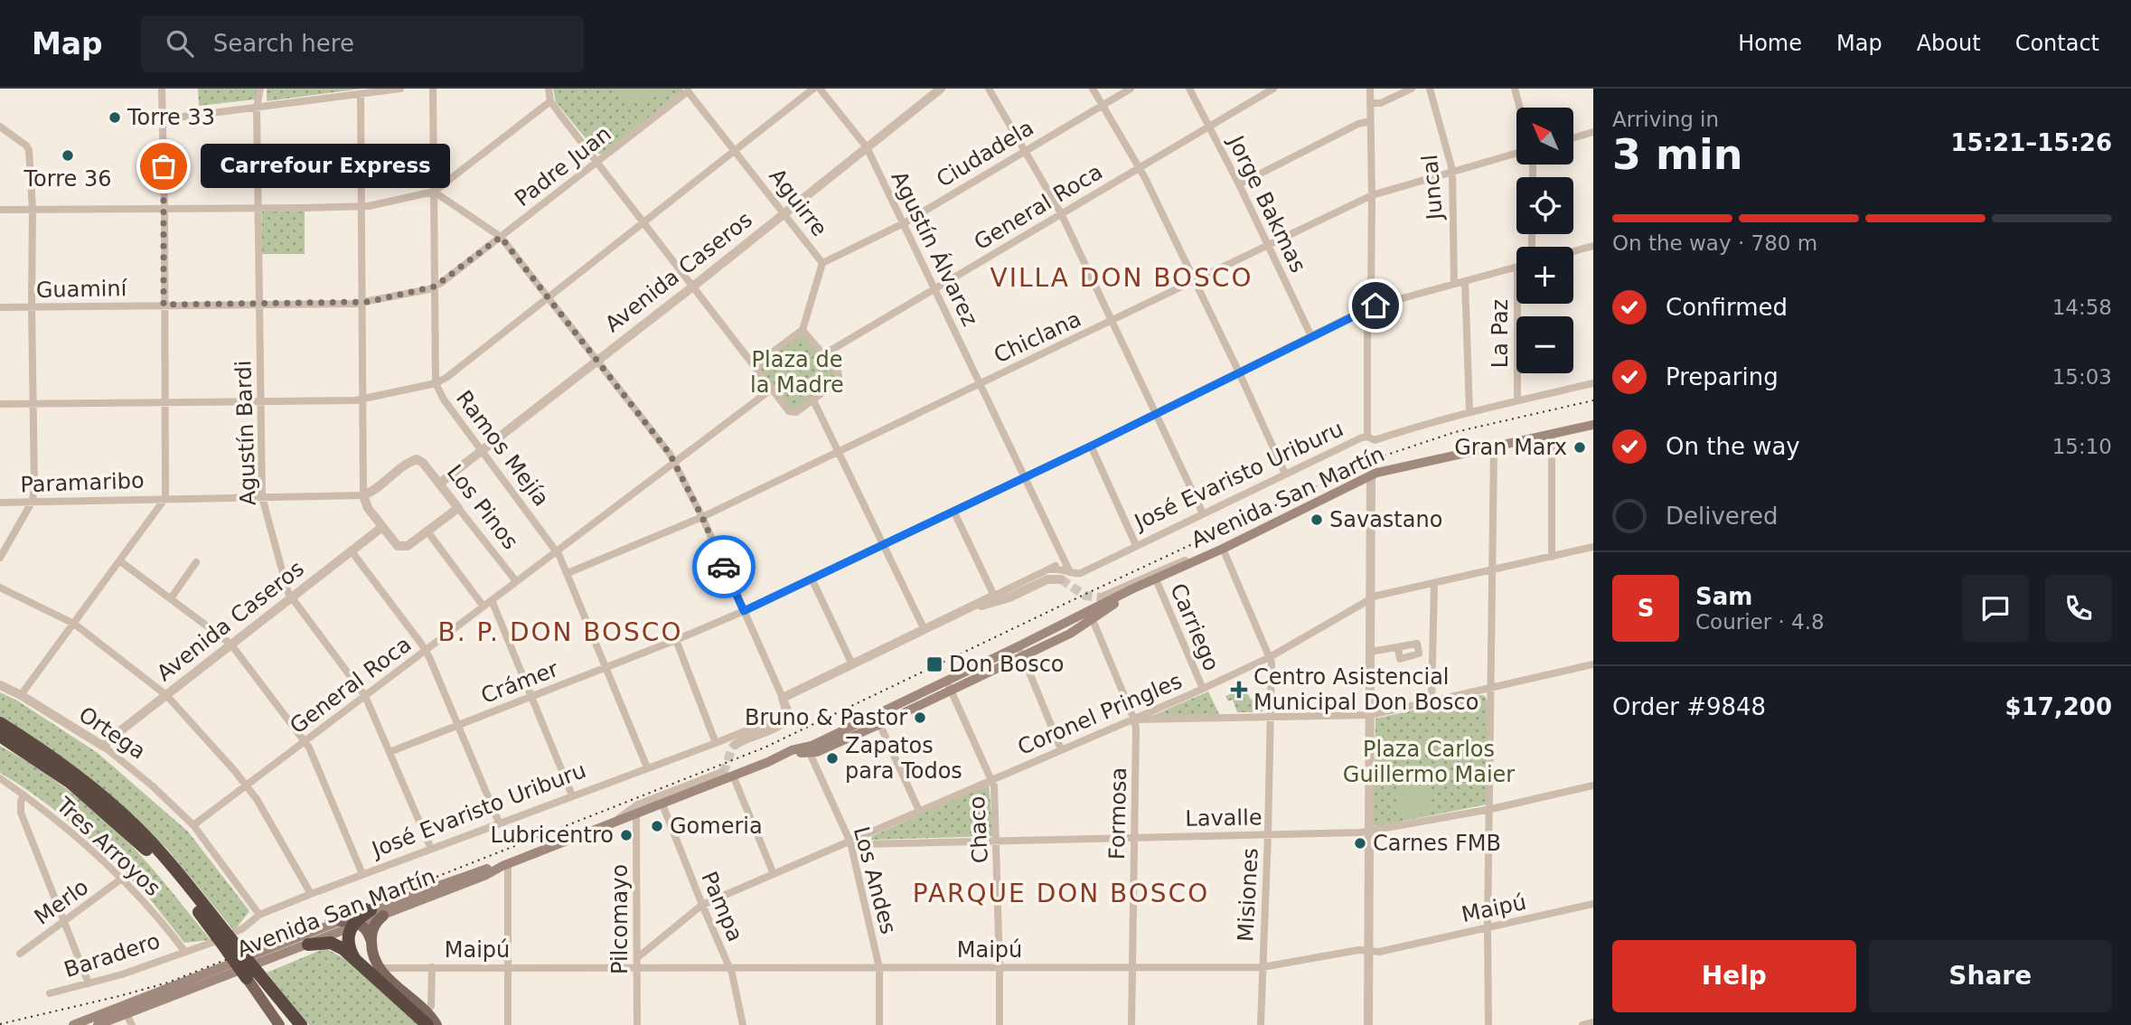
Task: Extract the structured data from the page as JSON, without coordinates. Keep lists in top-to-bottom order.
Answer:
{
  "streets": {
    "main road": ["Avenida San Martín"],
    "street": [
      "Ciudadela",
      "Padre Juan",
      "Juncal",
      "Aguirre",
      "Jorge Bakmas",
      "General Roca",
      "Agustín Álvarez",
      "Avenida Caseros",
      "Guaminí",
      "La Paz",
      "Chiclana",
      "Agustín Bardi",
      "Ramos Mejía",
      "José Evaristo Uriburu",
      "Paramaribo",
      "Los Pinos",
      "Carriego",
      "Crámer",
      "Coronel Pringles",
      "Ortega",
      "Formosa",
      "Lavalle",
      "Chaco",
      "Tres Arroyos",
      "Los Andes",
      "Misiones",
      "Merlo",
      "Pampa",
      "Maipú",
      "Pilcomayo",
      "Baradero"
    ]
  },
  "crossings": [
    ["Ciudadela", "Aguirre"],
    ["Ciudadela", "Agustín Álvarez"],
    ["Padre Juan", "Aguirre"],
    ["Padre Juan", "Guaminí"],
    ["Padre Juan", "Agustín Bardi"],
    ["Padre Juan", "Ramos Mejía"],
    ["Juncal", "Chiclana"],
    ["Juncal", "Crámer"],
    ["Aguirre", "Avenida Caseros"],
    ["Jorge Bakmas", "General Roca"],
    ["Jorge Bakmas", "Chiclana"],
    ["Jorge Bakmas", "Crámer"],
    ["General Roca", "Agustín Álvarez"],
    ["General Roca", "Agustín Bardi"],
    ["General Roca", "Ramos Mejía"],
    ["General Roca", "Los Pinos"],
    ["General Roca", "Ortega"],
    ["Agustín Álvarez", "Avenida Caseros"],
    ["Agustín Álvarez", "Chiclana"],
    ["Agustín Álvarez", "José Evaristo Uriburu"],
    ["Agustín Álvarez", "Crámer"],
    ["Avenida Caseros", "Agustín Bardi"],
    ["Avenida Caseros", "Ramos Mejía"],
    ["Avenida Caseros", "Los Pinos"],
    ["Avenida Caseros", "Ortega"],
    ["La Paz", "José Evaristo Uriburu"],
    ["Chiclana", "Ramos Mejía"],
    ["Agustín Bardi", "José Evaristo Uriburu"],
    ["Agustín Bardi", "Paramaribo"],
    ["Agustín Bardi", "Crámer"],
    ["Ramos Mejía", "José Evaristo Uriburu"],
    ["Ramos Mejía", "Crámer"],
    ["José Evaristo Uriburu", "Ortega"],
    ["José Evaristo Uriburu", "Tres Arroyos"],
    ["José Evaristo Uriburu", "Baradero"],
    ["Paramaribo", "Los Pinos"],
    ["Avenida San Martín", "Carriego"],
    ["Avenida San Martín", "Formosa"],
    ["Avenida San Martín", "Chaco"],
    ["Avenida San Martín", "Los Andes"],
    ["Avenida San Martín", "Misiones"],
    ["Avenida San Martín", "Pampa"],
    ["Avenida San Martín", "Pilcomayo"],
    ["Carriego", "Coronel Pringles"],
    ["Coronel Pringles", "Formosa"],
    ["Coronel Pringles", "Lavalle"],
    ["Coronel Pringles", "Chaco"],
    ["Coronel Pringles", "Los Andes"],
    ["Coronel Pringles", "Misiones"],
    ["Coronel Pringles", "Pampa"],
    ["Coronel Pringles", "Pilcomayo"],
    ["Formosa", "Lavalle"],
    ["Formosa", "Maipú"],
    ["Lavalle", "Chaco"],
    ["Lavalle", "Los Andes"],
    ["Lavalle", "Misiones"],
    ["Chaco", "Maipú"],
    ["Tres Arroyos", "Merlo"],
    ["Tres Arroyos", "Baradero"],
    ["Los Andes", "Maipú"],
    ["Misiones", "Maipú"],
    ["Pampa", "Maipú"],
    ["Maipú", "Pilcomayo"]
  ],
  "districts": ["VILLA DON BOSCO", "B. P. DON BOSCO", "PARQUE DON BOSCO"],
  "parks": ["Plaza de la Madre", "Plaza Carlos Guillermo Maier"],
  "places": {
    "other": [
      "Torre 33",
      "Torre 36",
      "Carrefour Express",
      "Gran Marx",
      "Savastano",
      "Bruno & Pastor",
      "Zapatos para Todos",
      "Gomeria",
      "Lubricentro",
      "Carnes FMB"
    ],
    "transit": ["Don Bosco"],
    "health": ["Centro Asistencial Municipal Don Bosco"]
  },
  "north": "top left",
  "page": {
    "header": "Map",
    "search": "Search here",
    "nav": [
      "Home",
      "Map",
      "About",
      "Contact"
    ],
    "heading": ["3 min", "Arriving in", "15:21–15:26"],
    "panel": [
      "Sam",
      "Courier · 4.8",
      "Order #9848",
      "$17,200"
    ],
    "map_buttons": ["+", "−"],
    "bubble": "Carrefour Express",
    "bar": "On the way · 780 m",
    "list": [
      ["Confirmed", "14:58"],
      ["Preparing", "15:03"],
      ["On the way", "15:10"],
      "Delivered"
    ],
    "round": "S",
    "buttons": ["Help", "Share"]
  }
}
